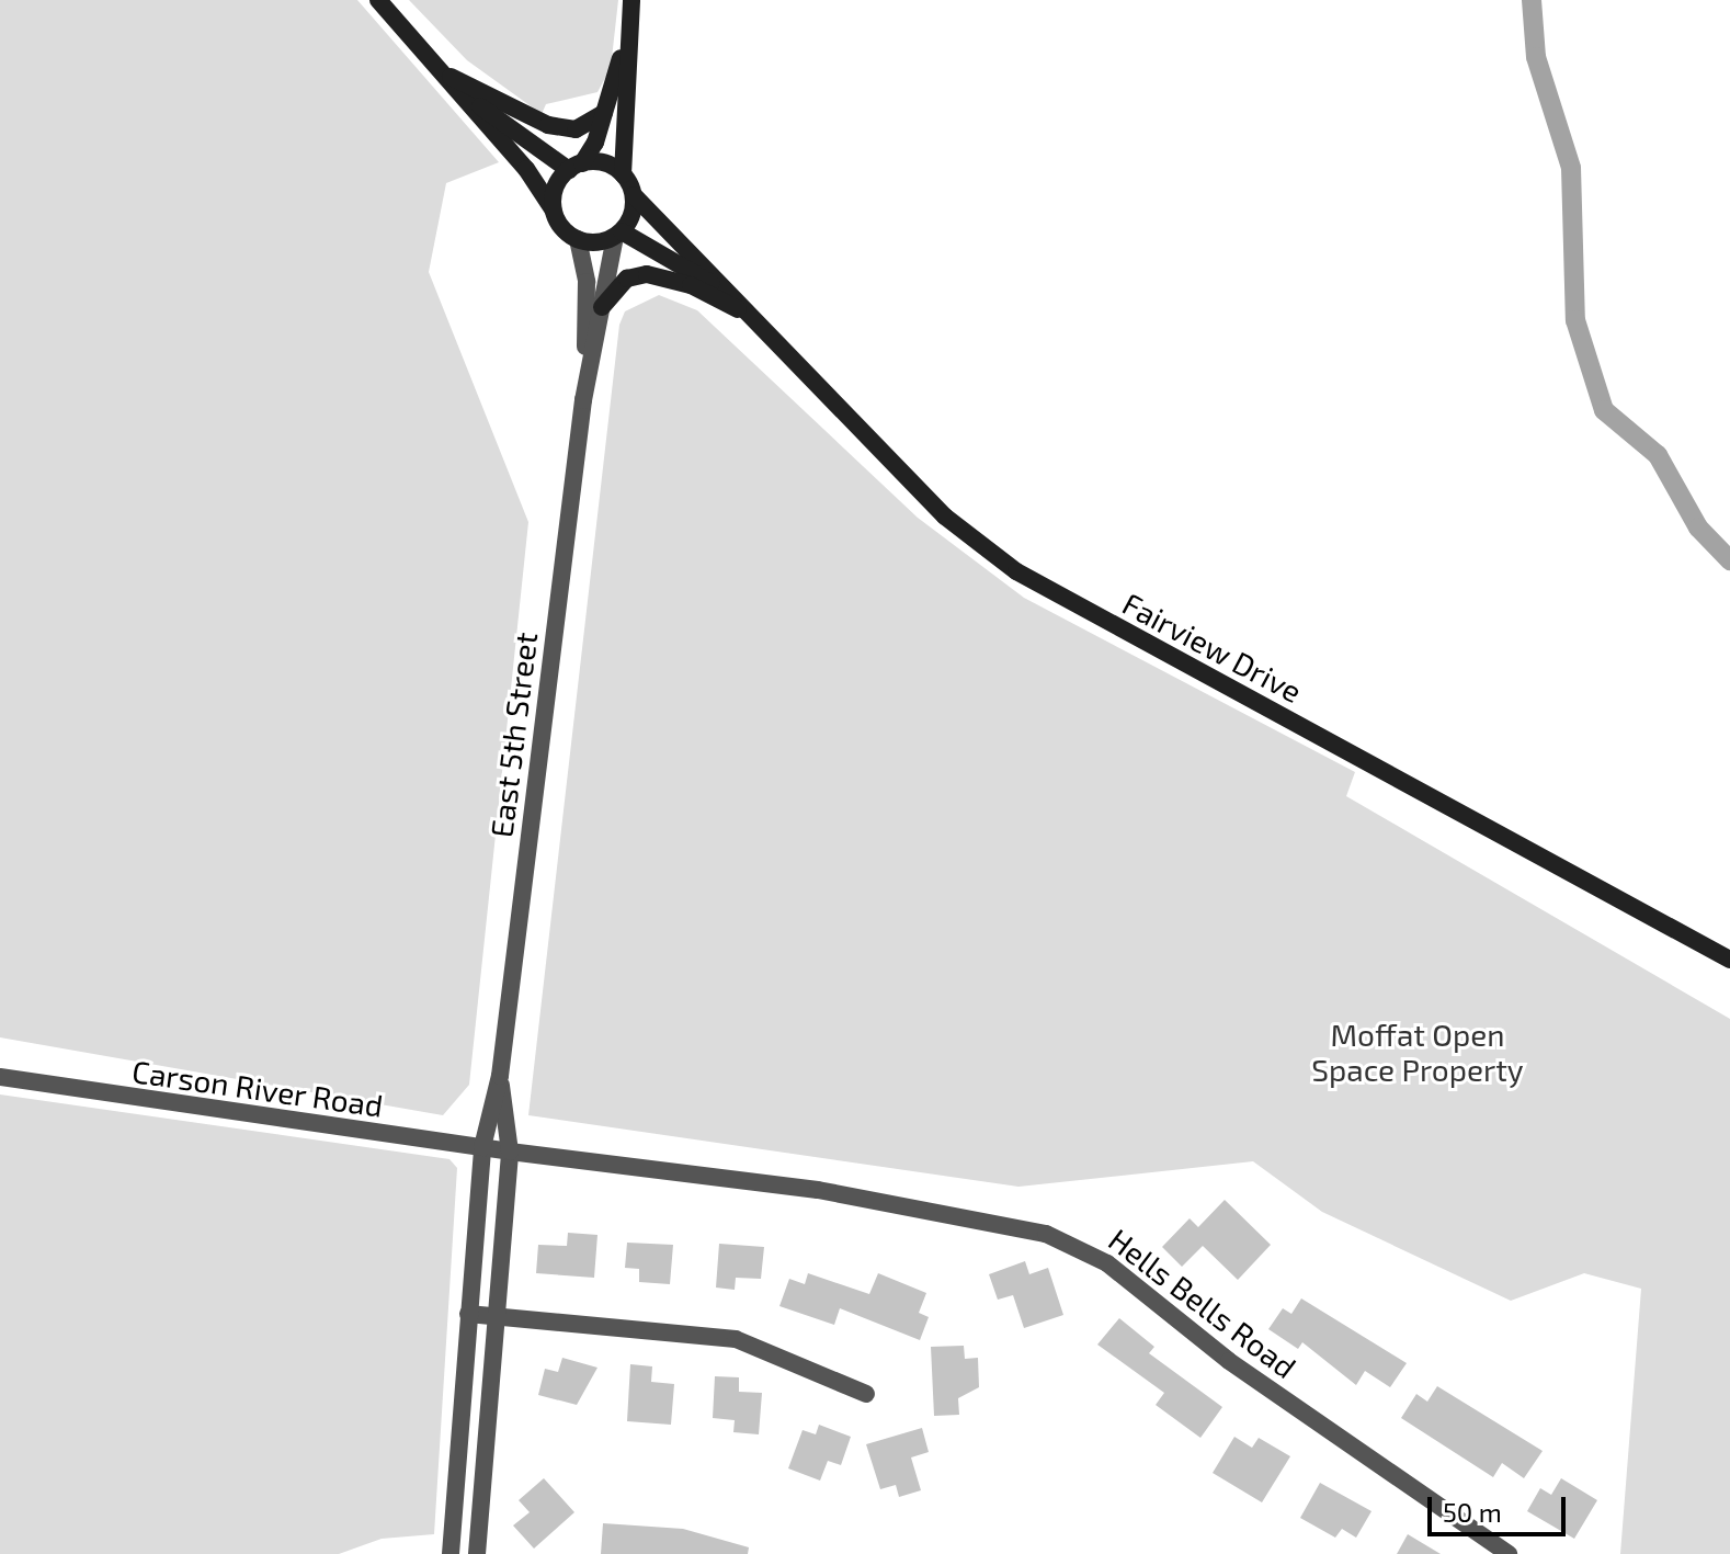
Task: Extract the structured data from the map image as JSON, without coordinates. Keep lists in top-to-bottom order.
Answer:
{
  "streets": {
    "main road": ["Fairview Drive"],
    "street": ["East 5th Street", "Carson River Road", "Hells Bells Road"]
  },
  "crossings": [
    ["Fairview Drive", "East 5th Street"],
    ["East 5th Street", "Carson River Road"],
    ["East 5th Street", "Hells Bells Road"],
    ["Carson River Road", "Hells Bells Road"]
  ],
  "parks": ["Moffat Open Space Property"],
  "scale_bar": "50 m"
}
